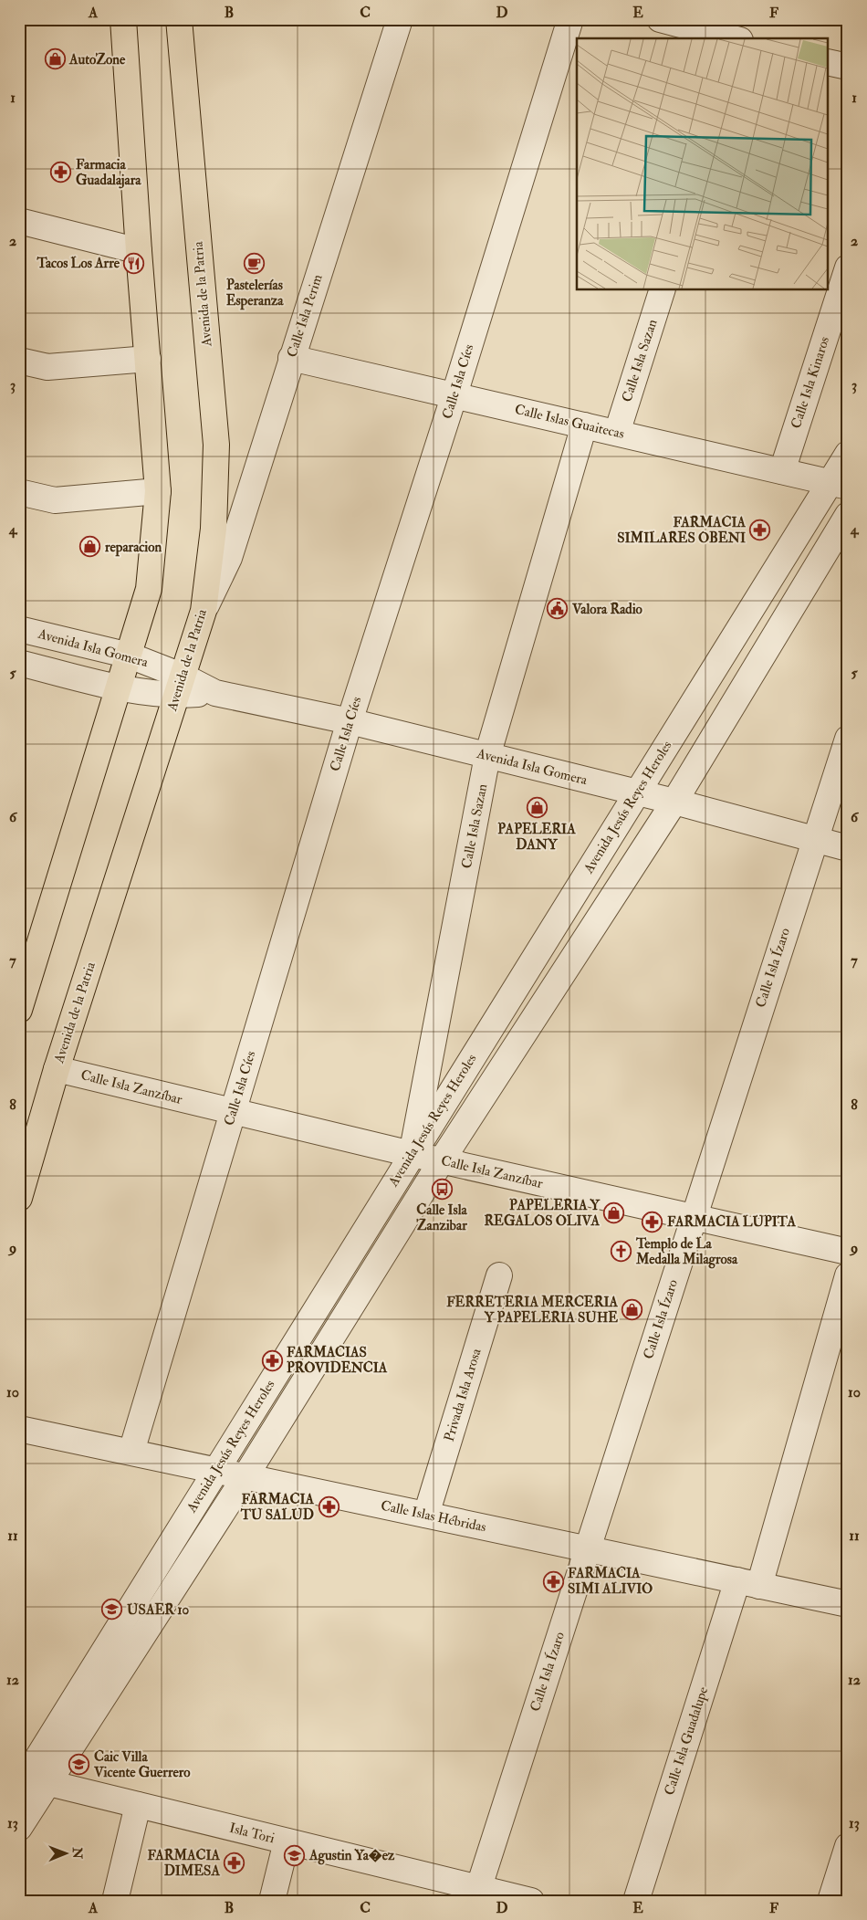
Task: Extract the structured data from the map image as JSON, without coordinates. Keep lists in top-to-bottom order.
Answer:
{
  "streets": {
    "main road": ["Avenida de la Patria"],
    "street": [
      "Calle Isla Perim",
      "Calle Isla Sazan",
      "Calle Isla Cíes",
      "Calle Isla Kinaros",
      "Calle Islas Guaitecas",
      "Avenida Isla Gomera",
      "Avenida Jesús Reyes Heroles",
      "Calle Isla Ízaro",
      "Calle Isla Zanzíbar",
      "Privada Isla Arosa",
      "Calle Islas Hébridas",
      "Calle Isla Guadalupe",
      "Isla Tori"
    ]
  },
  "crossings": [
    ["Avenida de la Patria", "Calle Isla Perim"],
    ["Avenida de la Patria", "Avenida Isla Gomera"],
    ["Avenida de la Patria", "Calle Isla Zanzíbar"],
    ["Calle Isla Perim", "Calle Islas Guaitecas"],
    ["Calle Isla Sazan", "Calle Islas Guaitecas"],
    ["Calle Isla Sazan", "Avenida Isla Gomera"],
    ["Calle Isla Sazan", "Avenida Jesús Reyes Heroles"],
    ["Calle Isla Sazan", "Calle Isla Zanzíbar"],
    ["Calle Isla Cíes", "Calle Islas Guaitecas"],
    ["Calle Isla Cíes", "Avenida Isla Gomera"],
    ["Calle Isla Cíes", "Calle Isla Zanzíbar"],
    ["Calle Isla Cíes", "Calle Islas Hébridas"],
    ["Calle Isla Kinaros", "Calle Islas Guaitecas"],
    ["Calle Islas Guaitecas", "Avenida Jesús Reyes Heroles"],
    ["Avenida Isla Gomera", "Avenida Jesús Reyes Heroles"],
    ["Avenida Isla Gomera", "Calle Isla Ízaro"],
    ["Avenida Jesús Reyes Heroles", "Calle Isla Zanzíbar"],
    ["Avenida Jesús Reyes Heroles", "Calle Islas Hébridas"],
    ["Avenida Jesús Reyes Heroles", "Isla Tori"],
    ["Calle Isla Ízaro", "Calle Isla Zanzíbar"],
    ["Calle Isla Ízaro", "Calle Islas Hébridas"],
    ["Calle Isla Ízaro", "Isla Tori"],
    ["Privada Isla Arosa", "Calle Islas Hébridas"],
    ["Calle Islas Hébridas", "Calle Isla Guadalupe"]
  ],
  "places": {
    "shop": [
      "AutoZone",
      "reparacion",
      "PAPELERIA DANY",
      "PAPELERIA Y REGALOS OLIVA",
      "FERRETERIA MERCERIA Y PAPELERIA SUHE"
    ],
    "pharmacy": [
      "Farmacia Guadalajara",
      "FARMACIA SIMILARES OBENI",
      "FARMACIA LUPITA",
      "FARMACIAS PROVIDENCIA",
      "FARMACIA TU SALUD",
      "FARMACIA SIMI ALIVIO",
      "FARMACIA DIMESA"
    ],
    "restaurant": ["Tacos Los Arre"],
    "cafe": ["Pastelerías Esperanza"],
    "public building": ["Valora Radio"],
    "bus stop": ["Calle Isla Zanzibar"],
    "church": ["Templo de La Medalla Milagrosa"],
    "school or university": ["USAER 10", "Caic Villa Vicente Guerrero", "Agustin Ya�ez"]
  },
  "north": "right",
  "grid": {
    "columns": [
      "A",
      "B",
      "C",
      "D",
      "E",
      "F"
    ],
    "rows": [
      "1",
      "2",
      "3",
      "4",
      "5",
      "6",
      "7",
      "8",
      "9",
      "10",
      "11",
      "12",
      "13"
    ]
  }
}
